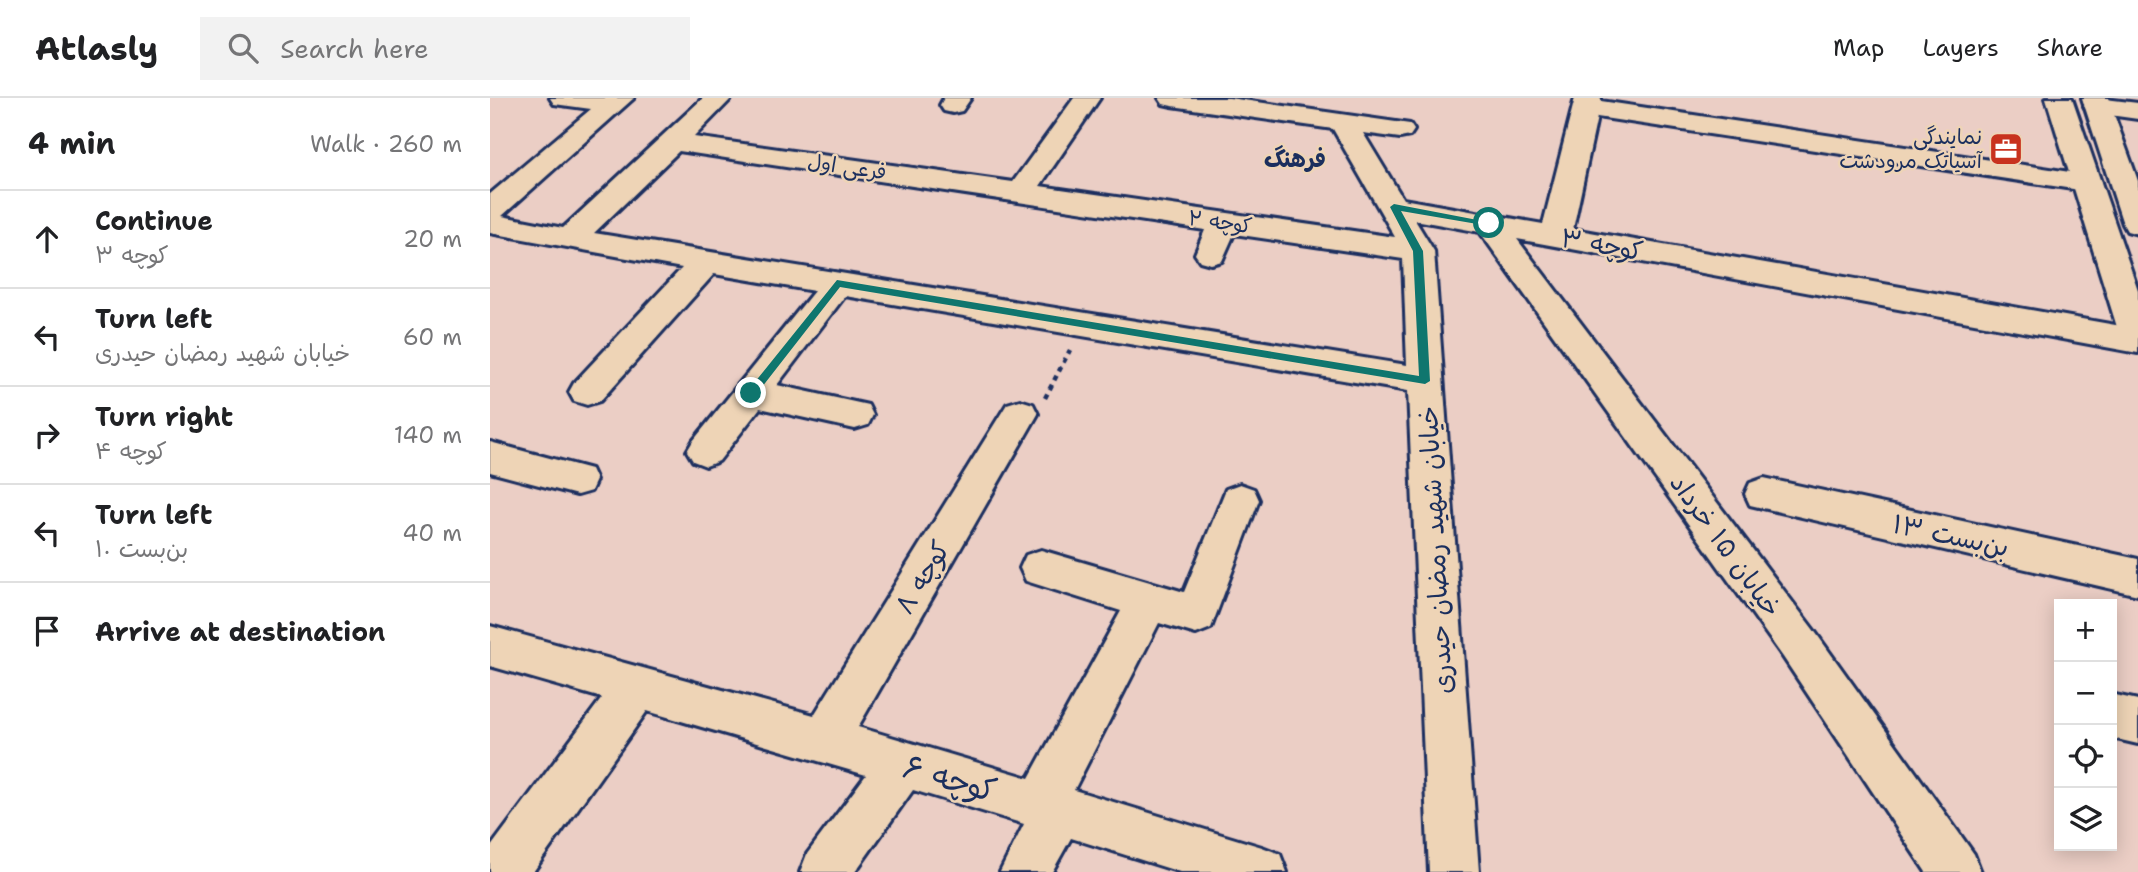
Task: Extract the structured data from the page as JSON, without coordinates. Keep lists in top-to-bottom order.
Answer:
{
  "streets": {
    "street": [
      "فرعی اول",
      "کوچه ۲",
      "کوچه ۳",
      "بن‌بست ۱۳",
      "خیابان ۱۵ خرداد",
      "خیابان شهید رمضان حیدری",
      "کوچه ۸",
      "کوچه ۶"
    ]
  },
  "crossings": [
    ["فرعی اول", "کوچه ۲"],
    ["کوچه ۲", "خیابان شهید رمضان حیدری"],
    ["کوچه ۳", "خیابان ۱۵ خرداد"],
    ["کوچه ۳", "خیابان شهید رمضان حیدری"],
    ["کوچه ۸", "کوچه ۶"]
  ],
  "districts": ["فرهنگ"],
  "places": {
    "office": ["نمایندگی آسیاتک مرودشت"]
  },
  "page": {
    "header": "Atlasly",
    "search": "Search here",
    "nav": ["Map", "Layers", "Share"],
    "heading": ["4 min", "Walk · 260 m"],
    "list": [
      ["Continue", "کوچه ۳", "20 m"],
      ["Turn left", "خیابان شهید رمضان حیدری", "60 m"],
      ["Turn right", "کوچه ۴", "140 m"],
      ["Turn left", "بن‌بست ۱۰", "40 m"],
      "Arrive at destination"
    ],
    "map_buttons": ["+", "−"]
  }
}
